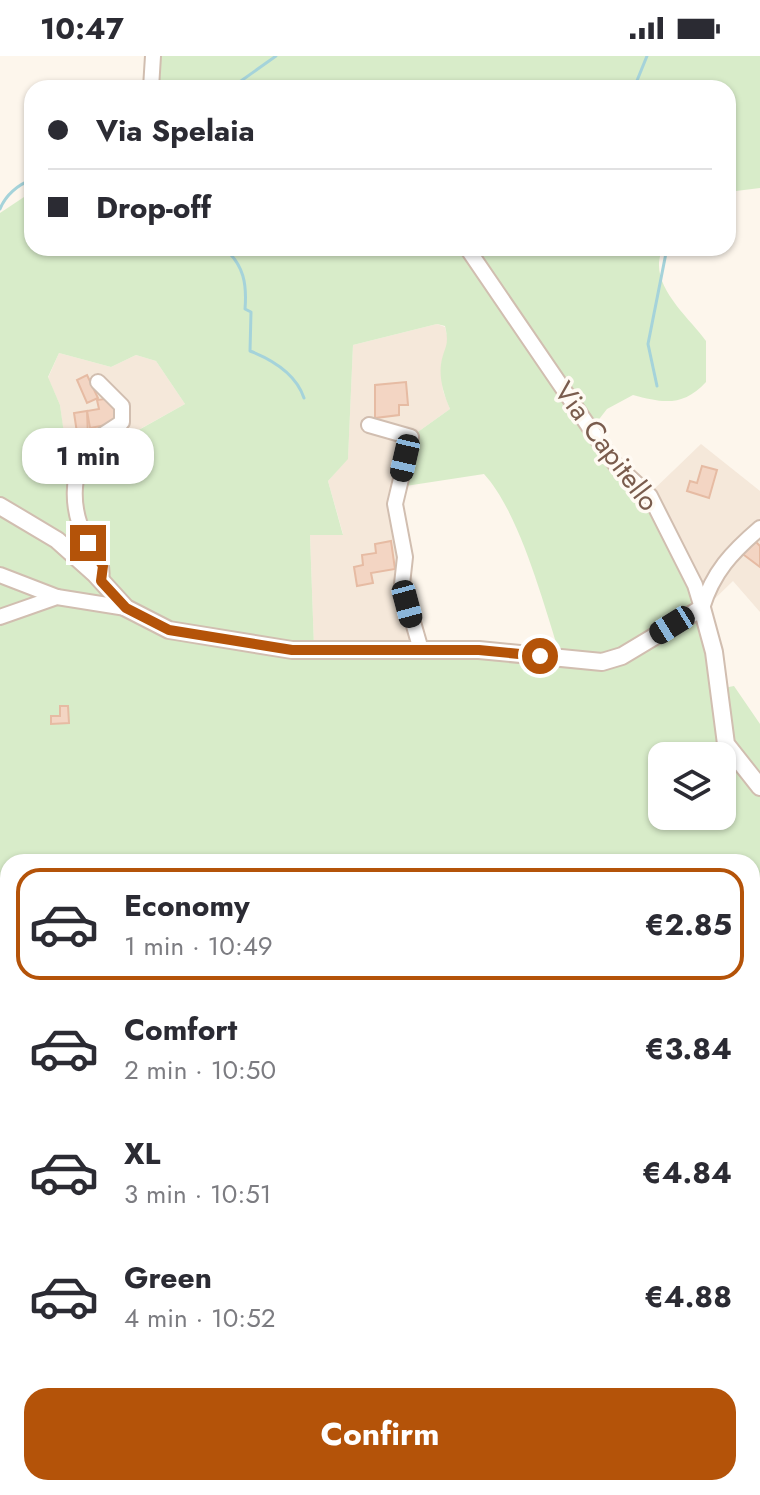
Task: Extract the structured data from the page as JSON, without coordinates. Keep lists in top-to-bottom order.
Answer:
{
  "streets": {
    "street": ["Via Capitello"]
  },
  "page": {
    "status": "10:47",
    "banner": ["Via Spelaia", "Drop-off"],
    "bubble": "1 min",
    "list": [
      {
        "name": "Economy",
        "note": "1 min · 10:49",
        "value": "€2.85"
      },
      {
        "name": "Comfort",
        "note": "2 min · 10:50",
        "value": "€3.84"
      },
      {
        "name": "XL",
        "note": "3 min · 10:51",
        "value": "€4.84"
      },
      {
        "name": "Green",
        "note": "4 min · 10:52",
        "value": "€4.88"
      }
    ],
    "buttons": "Confirm"
  }
}
